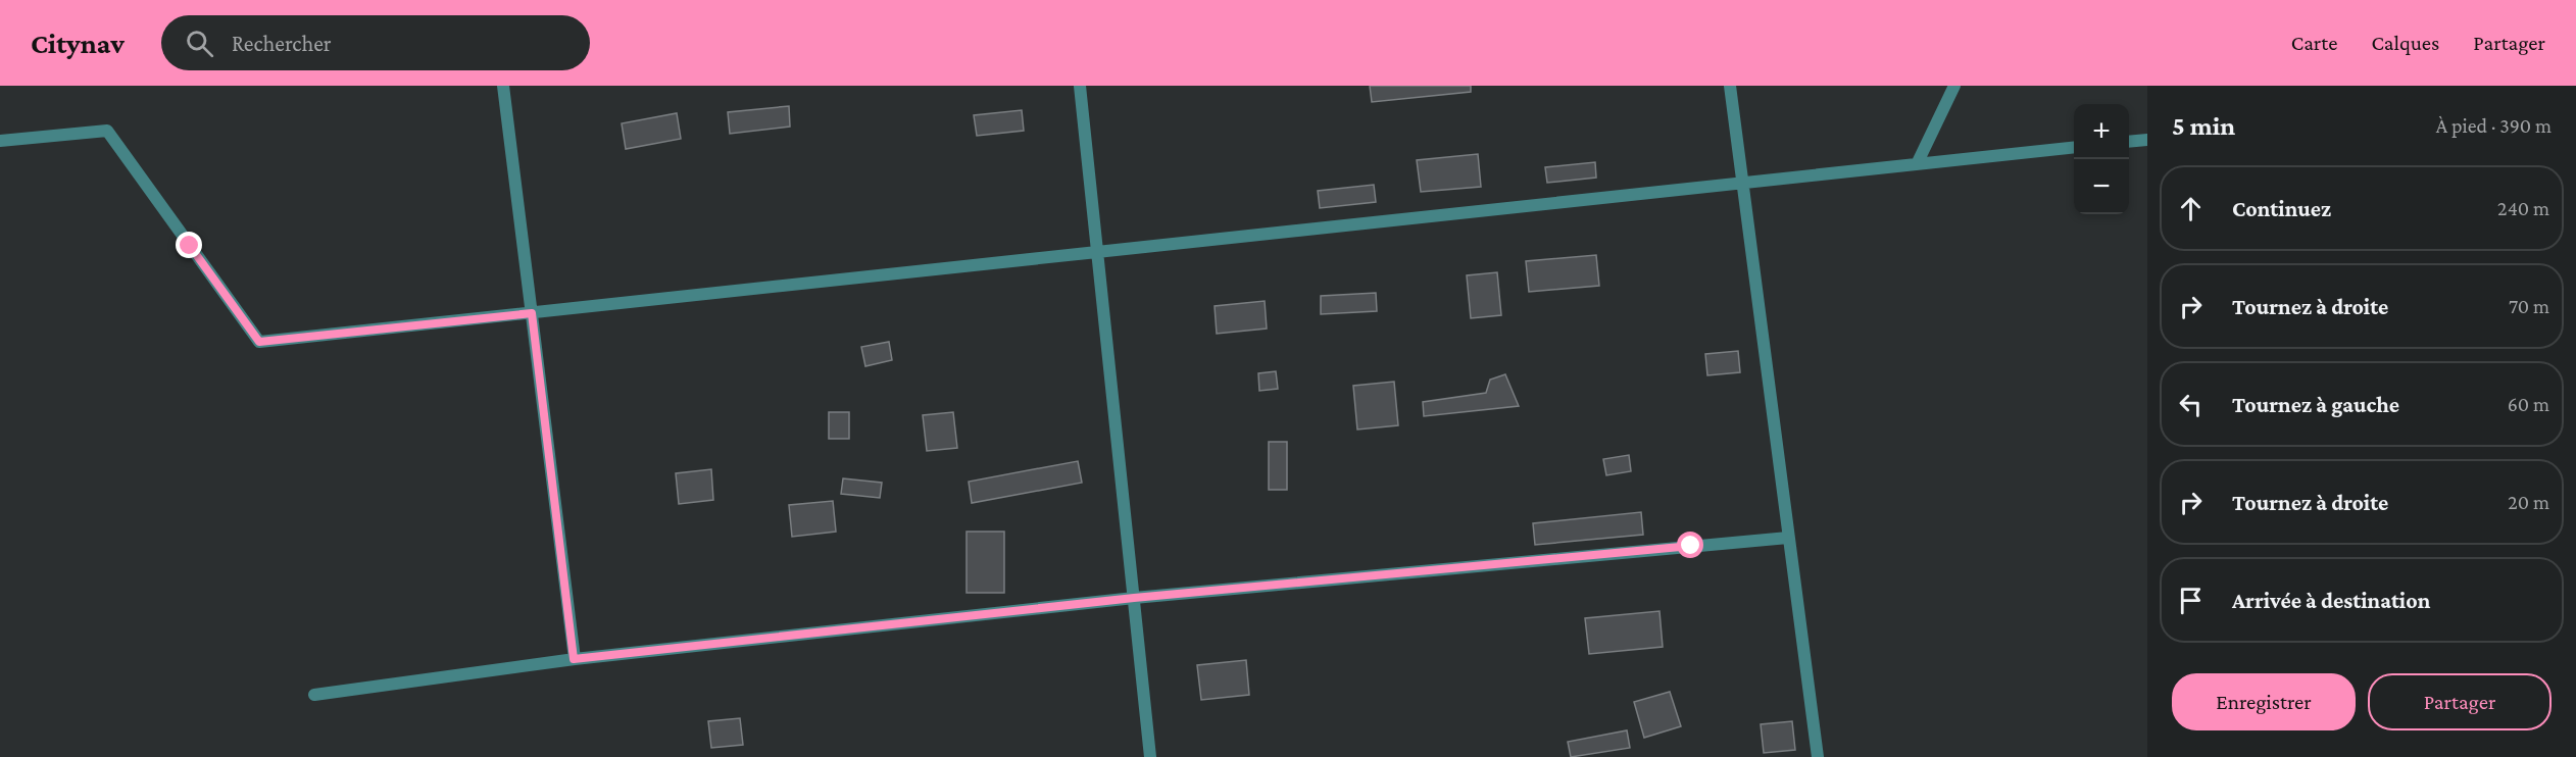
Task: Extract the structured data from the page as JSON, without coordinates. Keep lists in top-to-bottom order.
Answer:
{
  "page": {
    "header": "Citynav",
    "search": "Rechercher",
    "nav": ["Carte", "Calques", "Partager"],
    "heading": ["5 min", "À pied · 390 m"],
    "map_buttons": ["+", "−"],
    "list": [
      ["Continuez", "240 m"],
      ["Tournez à droite", "70 m"],
      ["Tournez à gauche", "60 m"],
      ["Tournez à droite", "20 m"],
      "Arrivée à destination"
    ],
    "buttons": ["Enregistrer", "Partager"]
  }
}
